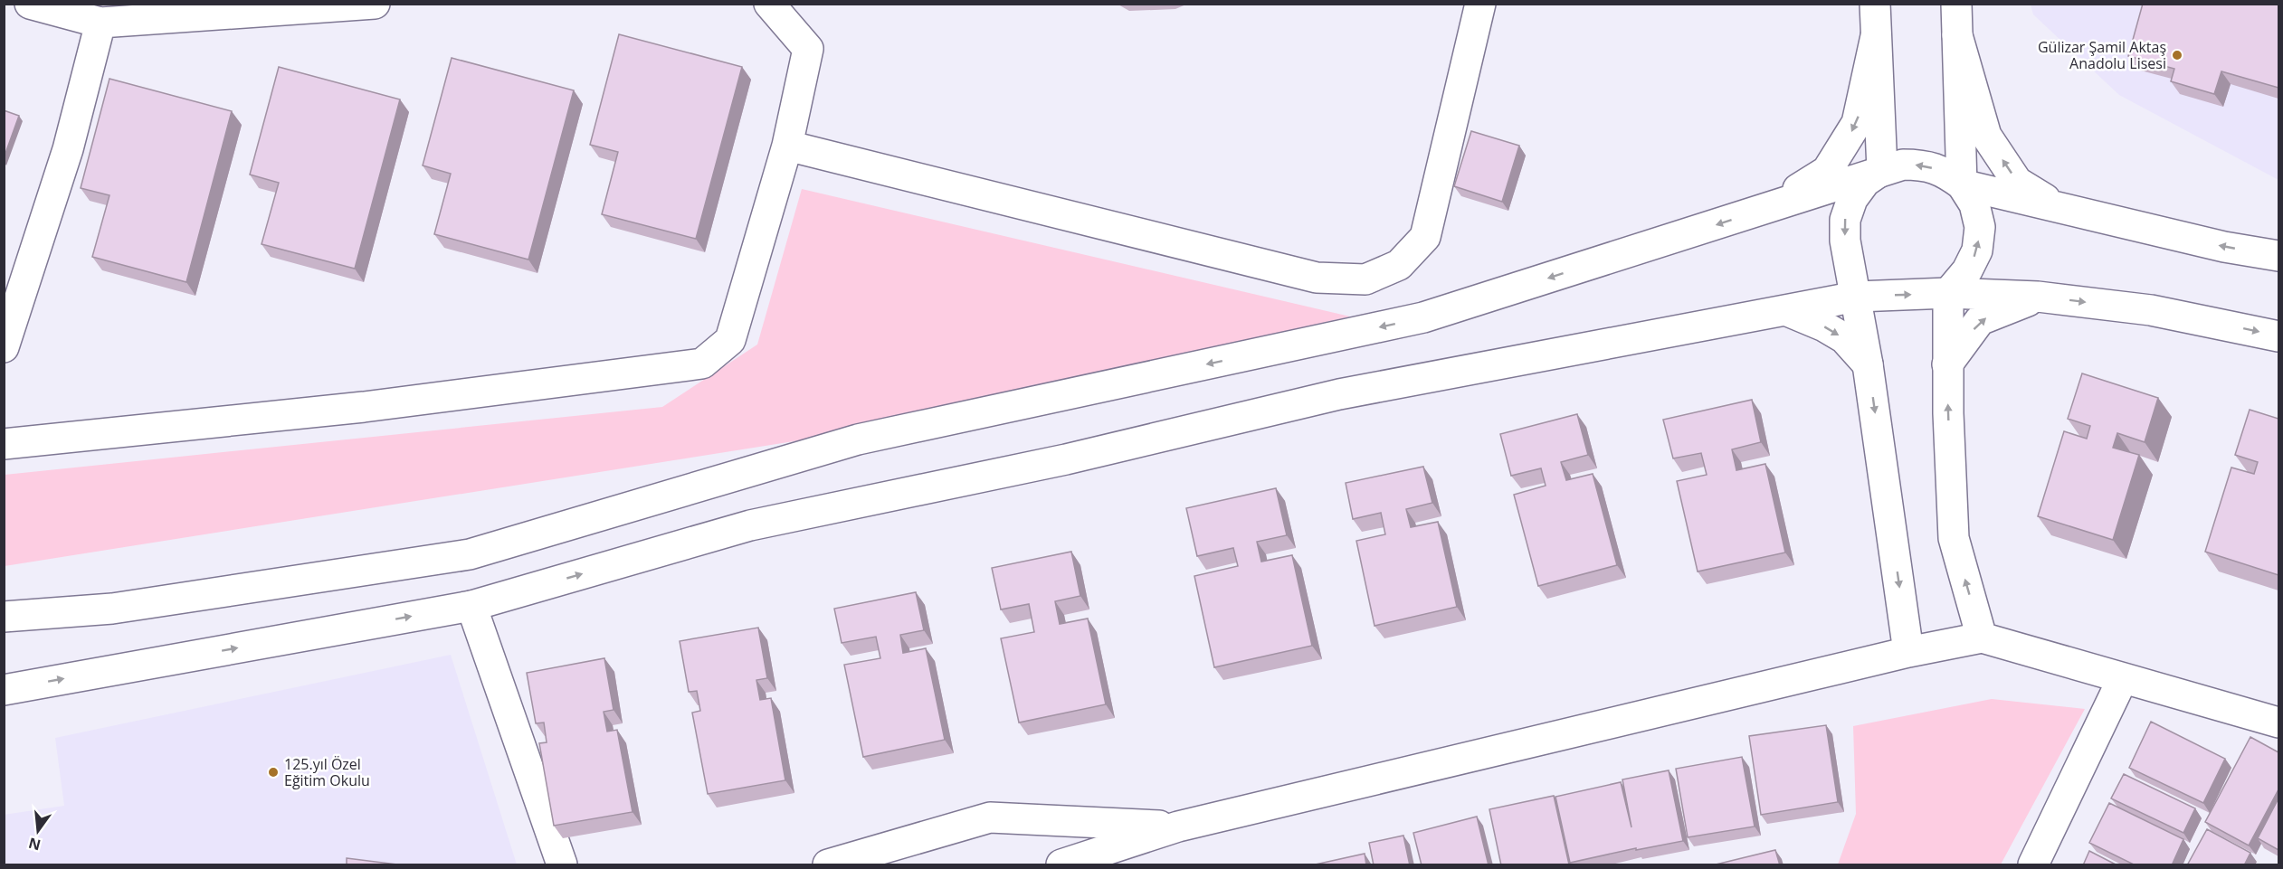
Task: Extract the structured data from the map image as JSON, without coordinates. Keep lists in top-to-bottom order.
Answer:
{
  "places": ["Gülizar Şamil Aktaş Anadolu Lisesi", "125.yıl Özel Eğitim Okulu"],
  "north": "bottom"
}
